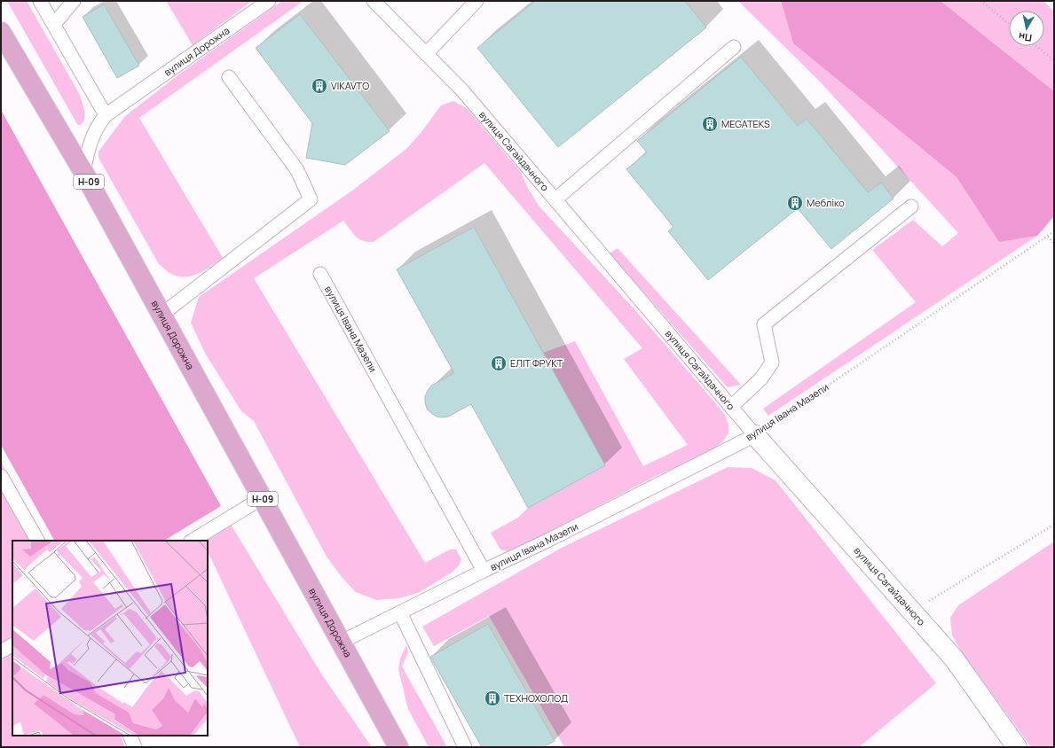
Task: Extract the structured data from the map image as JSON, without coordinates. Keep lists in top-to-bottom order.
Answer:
{
  "streets": {
    "main road": ["вулиця Дорожна", "Н-09"],
    "street": ["вулиця Сагайдачного"],
    "lane": ["вулиця Івана Мазепи"]
  },
  "crossings": [
    ["вулиця Дорожна", "вулиця Івана Мазепи"],
    ["вулиця Сагайдачного", "вулиця Івана Мазепи"]
  ],
  "places": {
    "building": [
      "VIKAVTO",
      "MEGATEKS",
      "Мебліко",
      "ЕЛІТ ФРУКТ",
      "ТЕХНОХОЛОД"
    ]
  },
  "north": "bottom"
}
